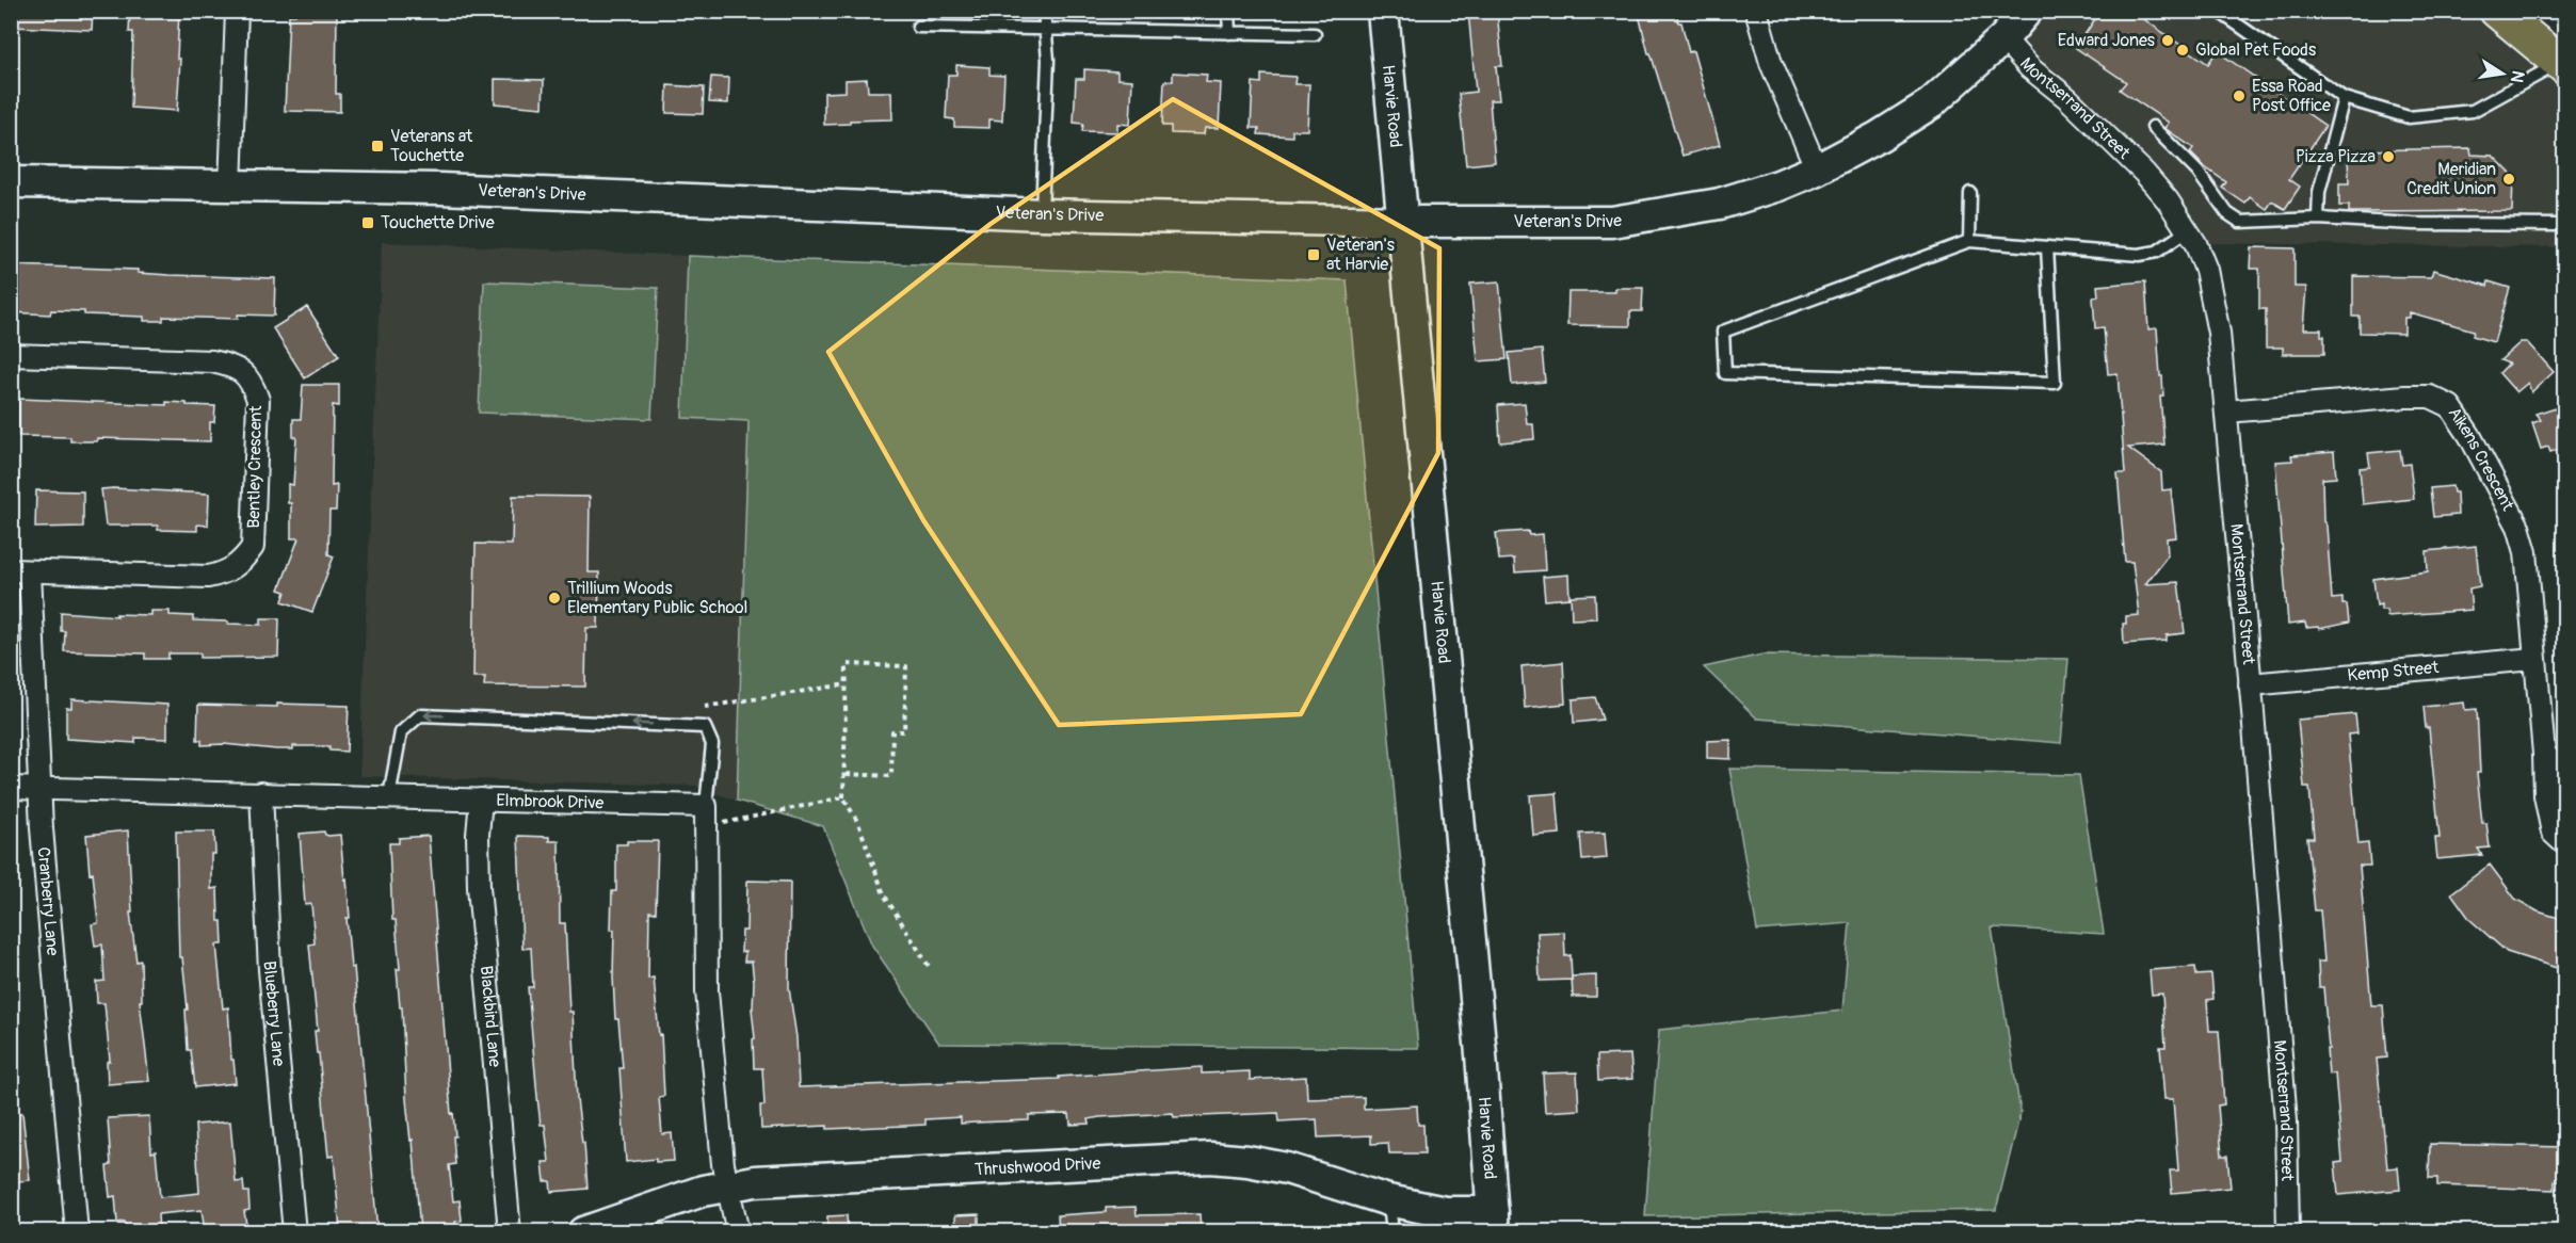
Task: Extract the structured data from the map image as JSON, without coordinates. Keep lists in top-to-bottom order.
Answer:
{
  "streets": {
    "street": [
      "Harvie Road",
      "Montserrand Street",
      "Veteran's Drive",
      "Aikens Crescent",
      "Bentley Crescent",
      "Kemp Street",
      "Elmbrook Drive",
      "Cranberry Lane",
      "Blueberry Lane",
      "Blackbird Lane",
      "Thrushwood Drive"
    ]
  },
  "crossings": [
    ["Harvie Road", "Veteran's Drive"],
    ["Harvie Road", "Thrushwood Drive"],
    ["Montserrand Street", "Veteran's Drive"],
    ["Montserrand Street", "Aikens Crescent"],
    ["Montserrand Street", "Kemp Street"],
    ["Aikens Crescent", "Kemp Street"],
    ["Bentley Crescent", "Cranberry Lane"],
    ["Elmbrook Drive", "Cranberry Lane"],
    ["Elmbrook Drive", "Blueberry Lane"],
    ["Elmbrook Drive", "Blackbird Lane"]
  ],
  "places": {
    "other": [
      "Edward Jones",
      "Global Pet Foods",
      "Essa Road Post Office",
      "Pizza Pizza",
      "Meridian Credit Union",
      "Trillium Woods Elementary Public School"
    ],
    "transit": ["Veterans at Touchette", "Touchette Drive", "Veteran's at Harvie"]
  },
  "north": "right"
}
